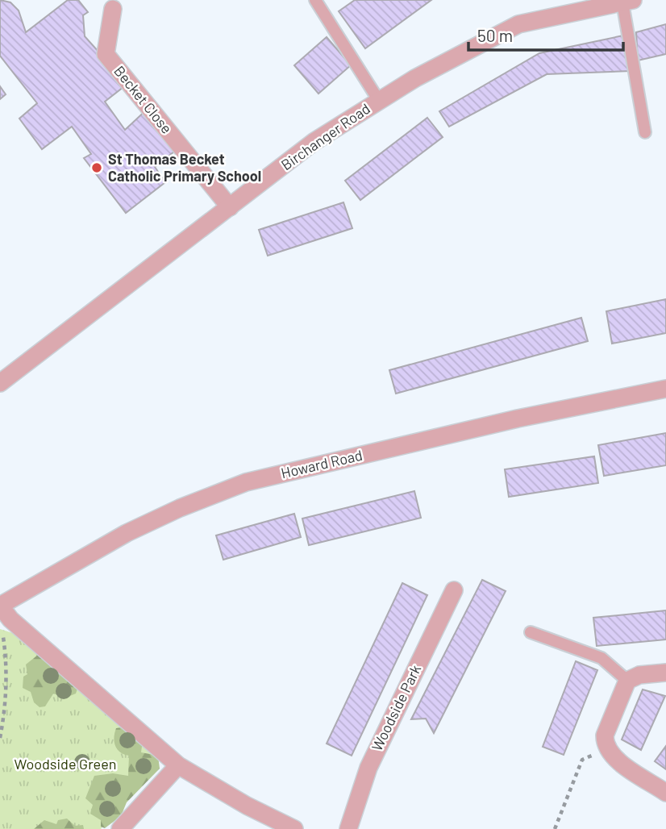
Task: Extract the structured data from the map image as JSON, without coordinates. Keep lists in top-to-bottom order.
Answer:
{
  "streets": {
    "street": [
      "Becket Close",
      "Birchanger Road",
      "Howard Road",
      "Woodside Park"
    ]
  },
  "crossings": [
    ["Becket Close", "Birchanger Road"]
  ],
  "parks": ["Woodside Green"],
  "places": ["St Thomas Becket Catholic Primary School"],
  "scale_bar": "50 m"
}
